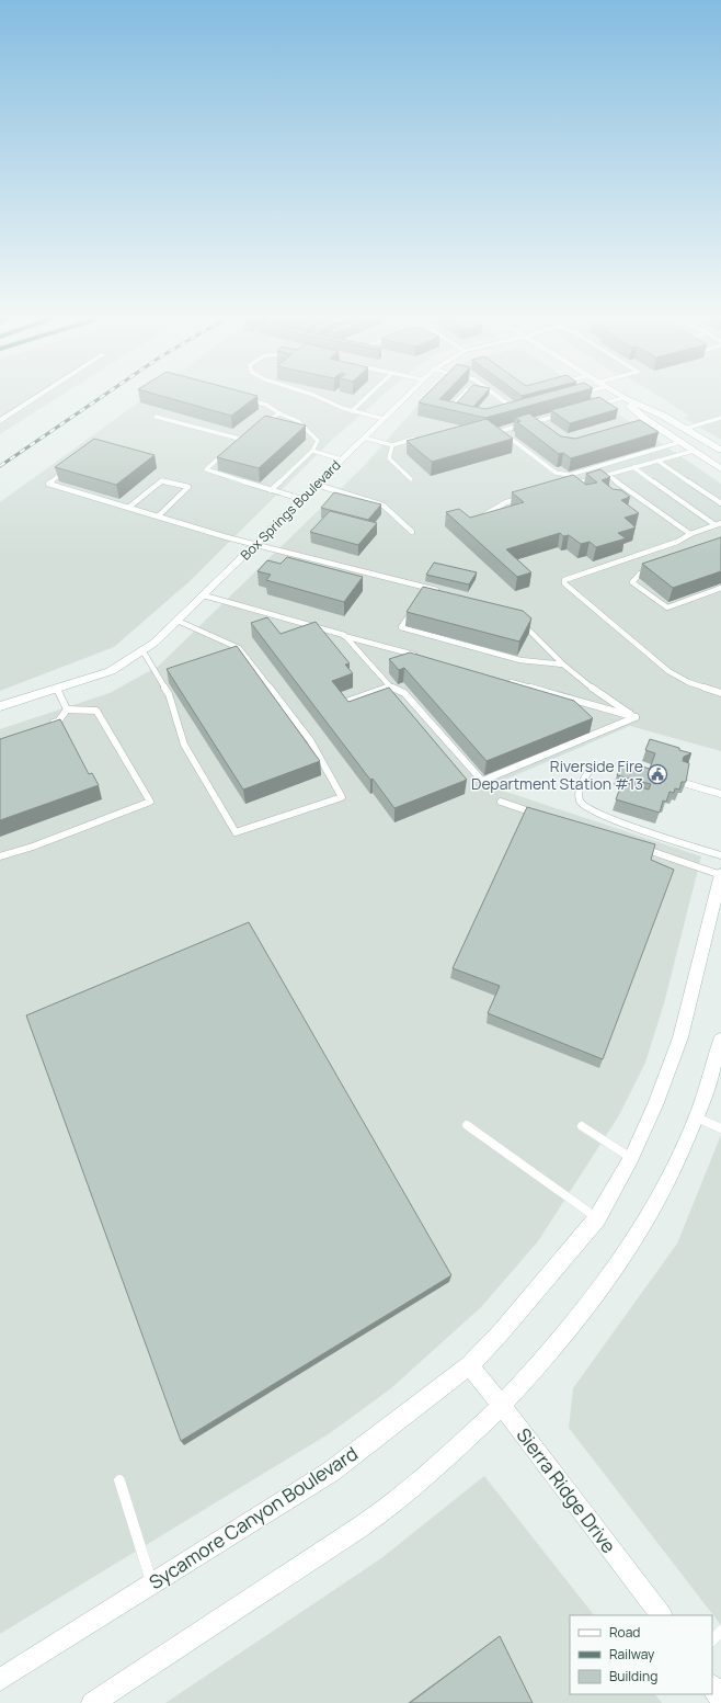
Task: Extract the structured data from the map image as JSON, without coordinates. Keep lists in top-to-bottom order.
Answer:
{
  "streets": {
    "main road": ["Box Springs Boulevard", "Sierra Ridge Drive", "Sycamore Canyon Boulevard"]
  },
  "crossings": [
    ["Sierra Ridge Drive", "Sycamore Canyon Boulevard"]
  ],
  "places": {
    "public building": ["Riverside Fire Department Station #13"]
  },
  "legend": ["Road", "Railway", "Building"]
}
